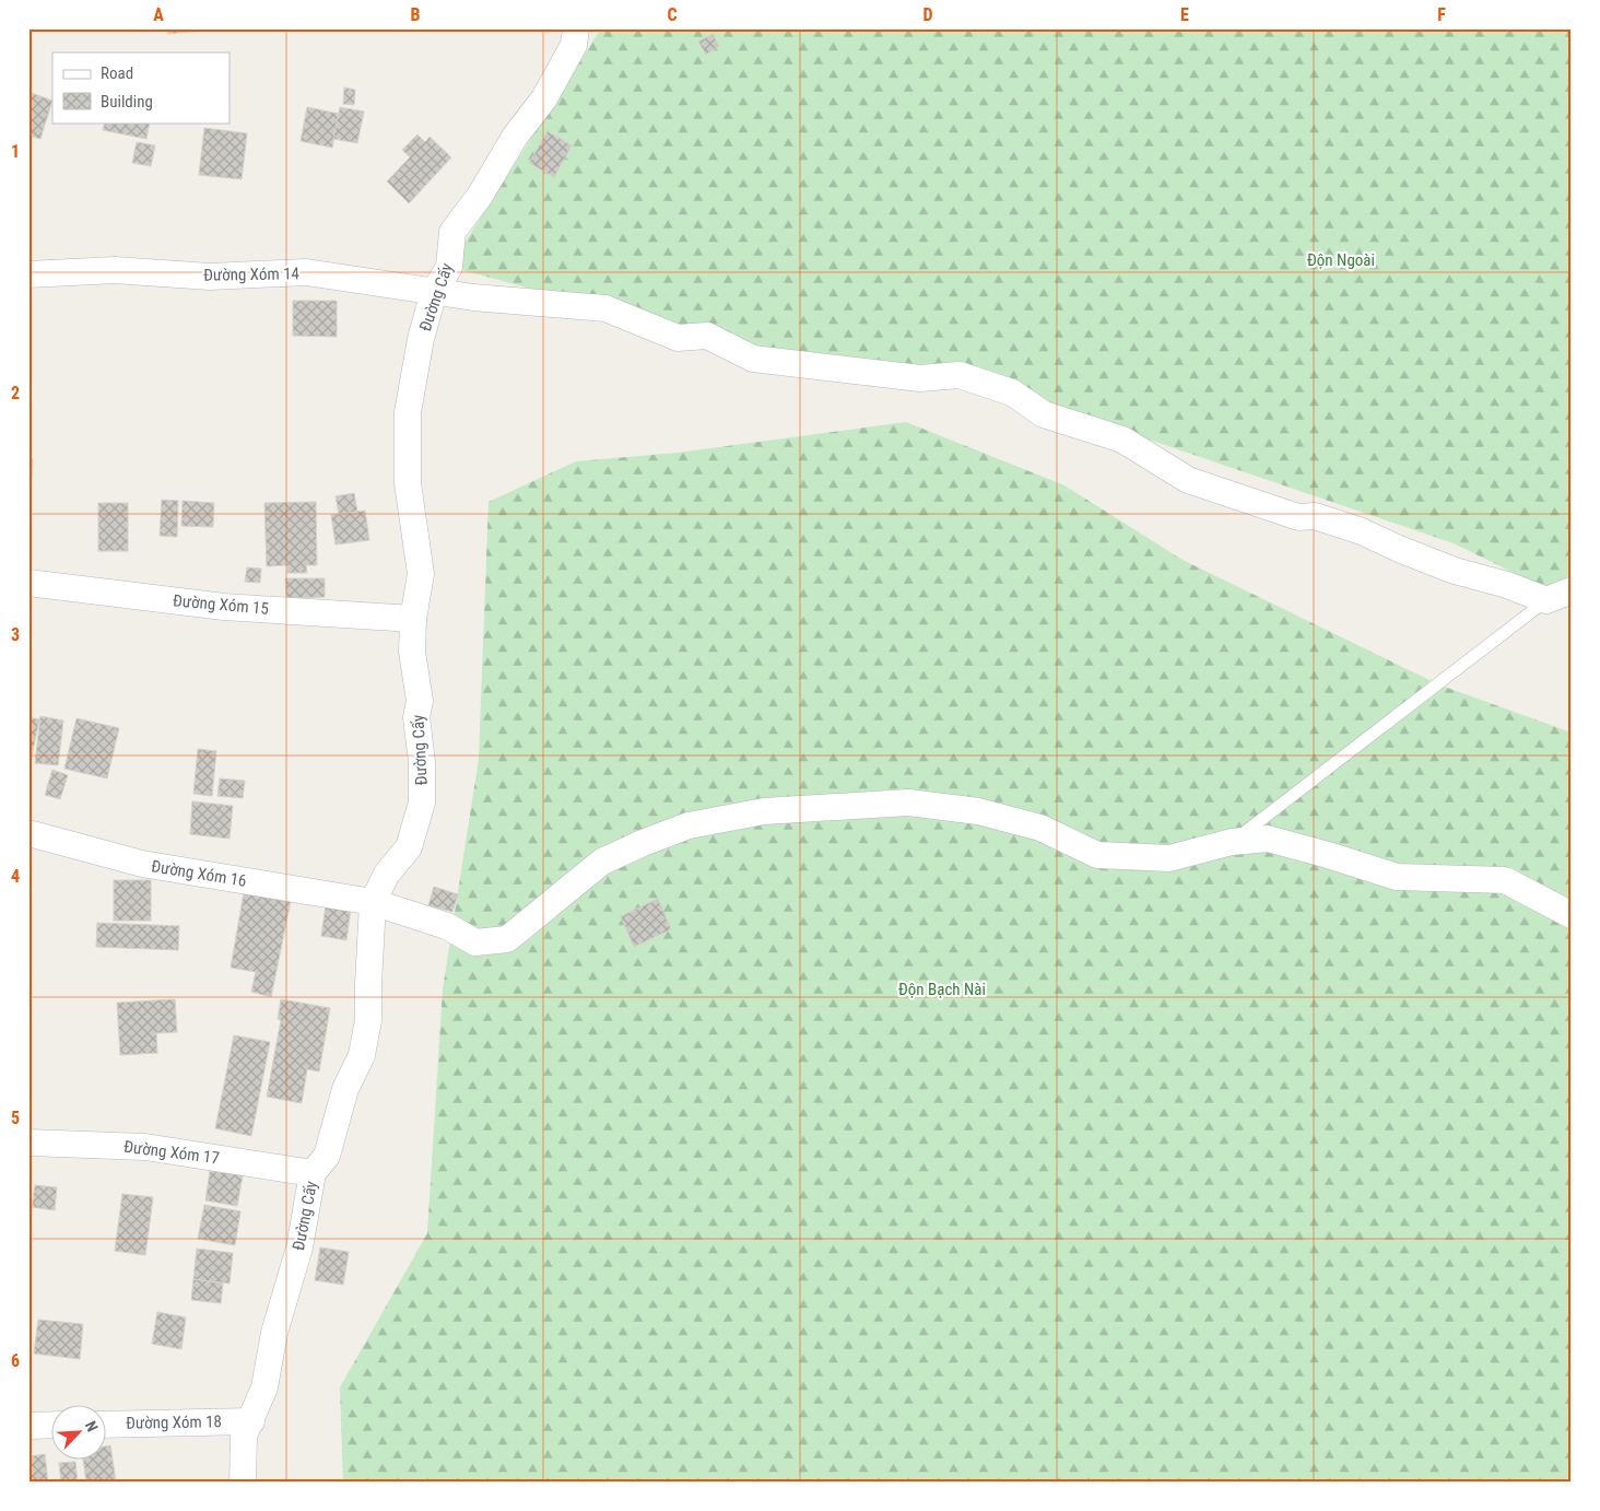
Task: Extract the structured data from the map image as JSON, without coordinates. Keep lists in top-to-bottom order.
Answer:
{
  "streets": {
    "street": [
      "Đường Xóm 14",
      "Đường Cấy",
      "Đường Xóm 15",
      "Đường Xóm 16",
      "Đường Xóm 17",
      "Đường Xóm 18"
    ]
  },
  "crossings": [
    ["Đường Xóm 14", "Đường Cấy"],
    ["Đường Cấy", "Đường Xóm 15"],
    ["Đường Cấy", "Đường Xóm 16"],
    ["Đường Cấy", "Đường Xóm 17"],
    ["Đường Cấy", "Đường Xóm 18"]
  ],
  "parks": ["Độn Ngoài", "Độn Bạch Nài"],
  "legend": ["Road", "Building"],
  "north": "top right",
  "grid": {
    "columns": [
      "A",
      "B",
      "C",
      "D",
      "E",
      "F"
    ],
    "rows": [
      "1",
      "2",
      "3",
      "4",
      "5",
      "6"
    ]
  }
}
